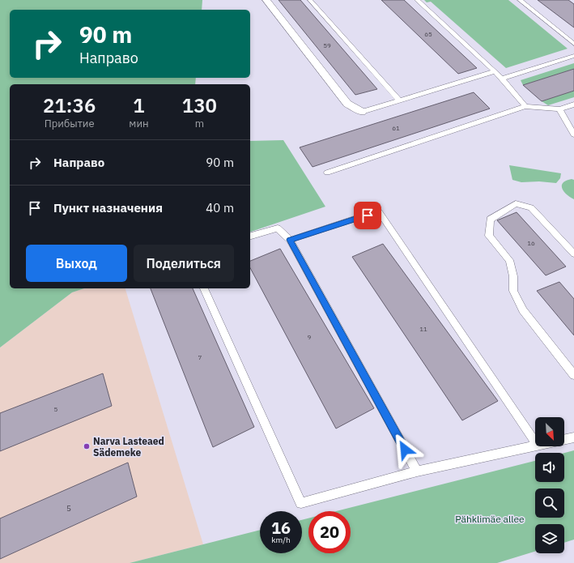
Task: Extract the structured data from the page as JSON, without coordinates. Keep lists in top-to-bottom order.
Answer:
{
  "parks": ["Pähklimäe allee"],
  "places": ["Narva Lasteaed Sädemeke"],
  "house_numbers": [
    "65",
    "59",
    "61",
    "16",
    "11",
    "9",
    "7",
    "5",
    "5"
  ],
  "north": "bottom right",
  "page": {
    "turn": ["90 m", "Направо"],
    "eta": [
      "21:36",
      "Прибытие",
      "1",
      "мин",
      "130",
      "m"
    ],
    "list": [
      {
        "name": "Направо",
        "value": "90 m"
      },
      {
        "name": "Пункт назначения",
        "value": "40 m"
      }
    ],
    "buttons": ["Выход", "Поделиться"],
    "speed": "16 km/h",
    "limit": "20"
  }
}
